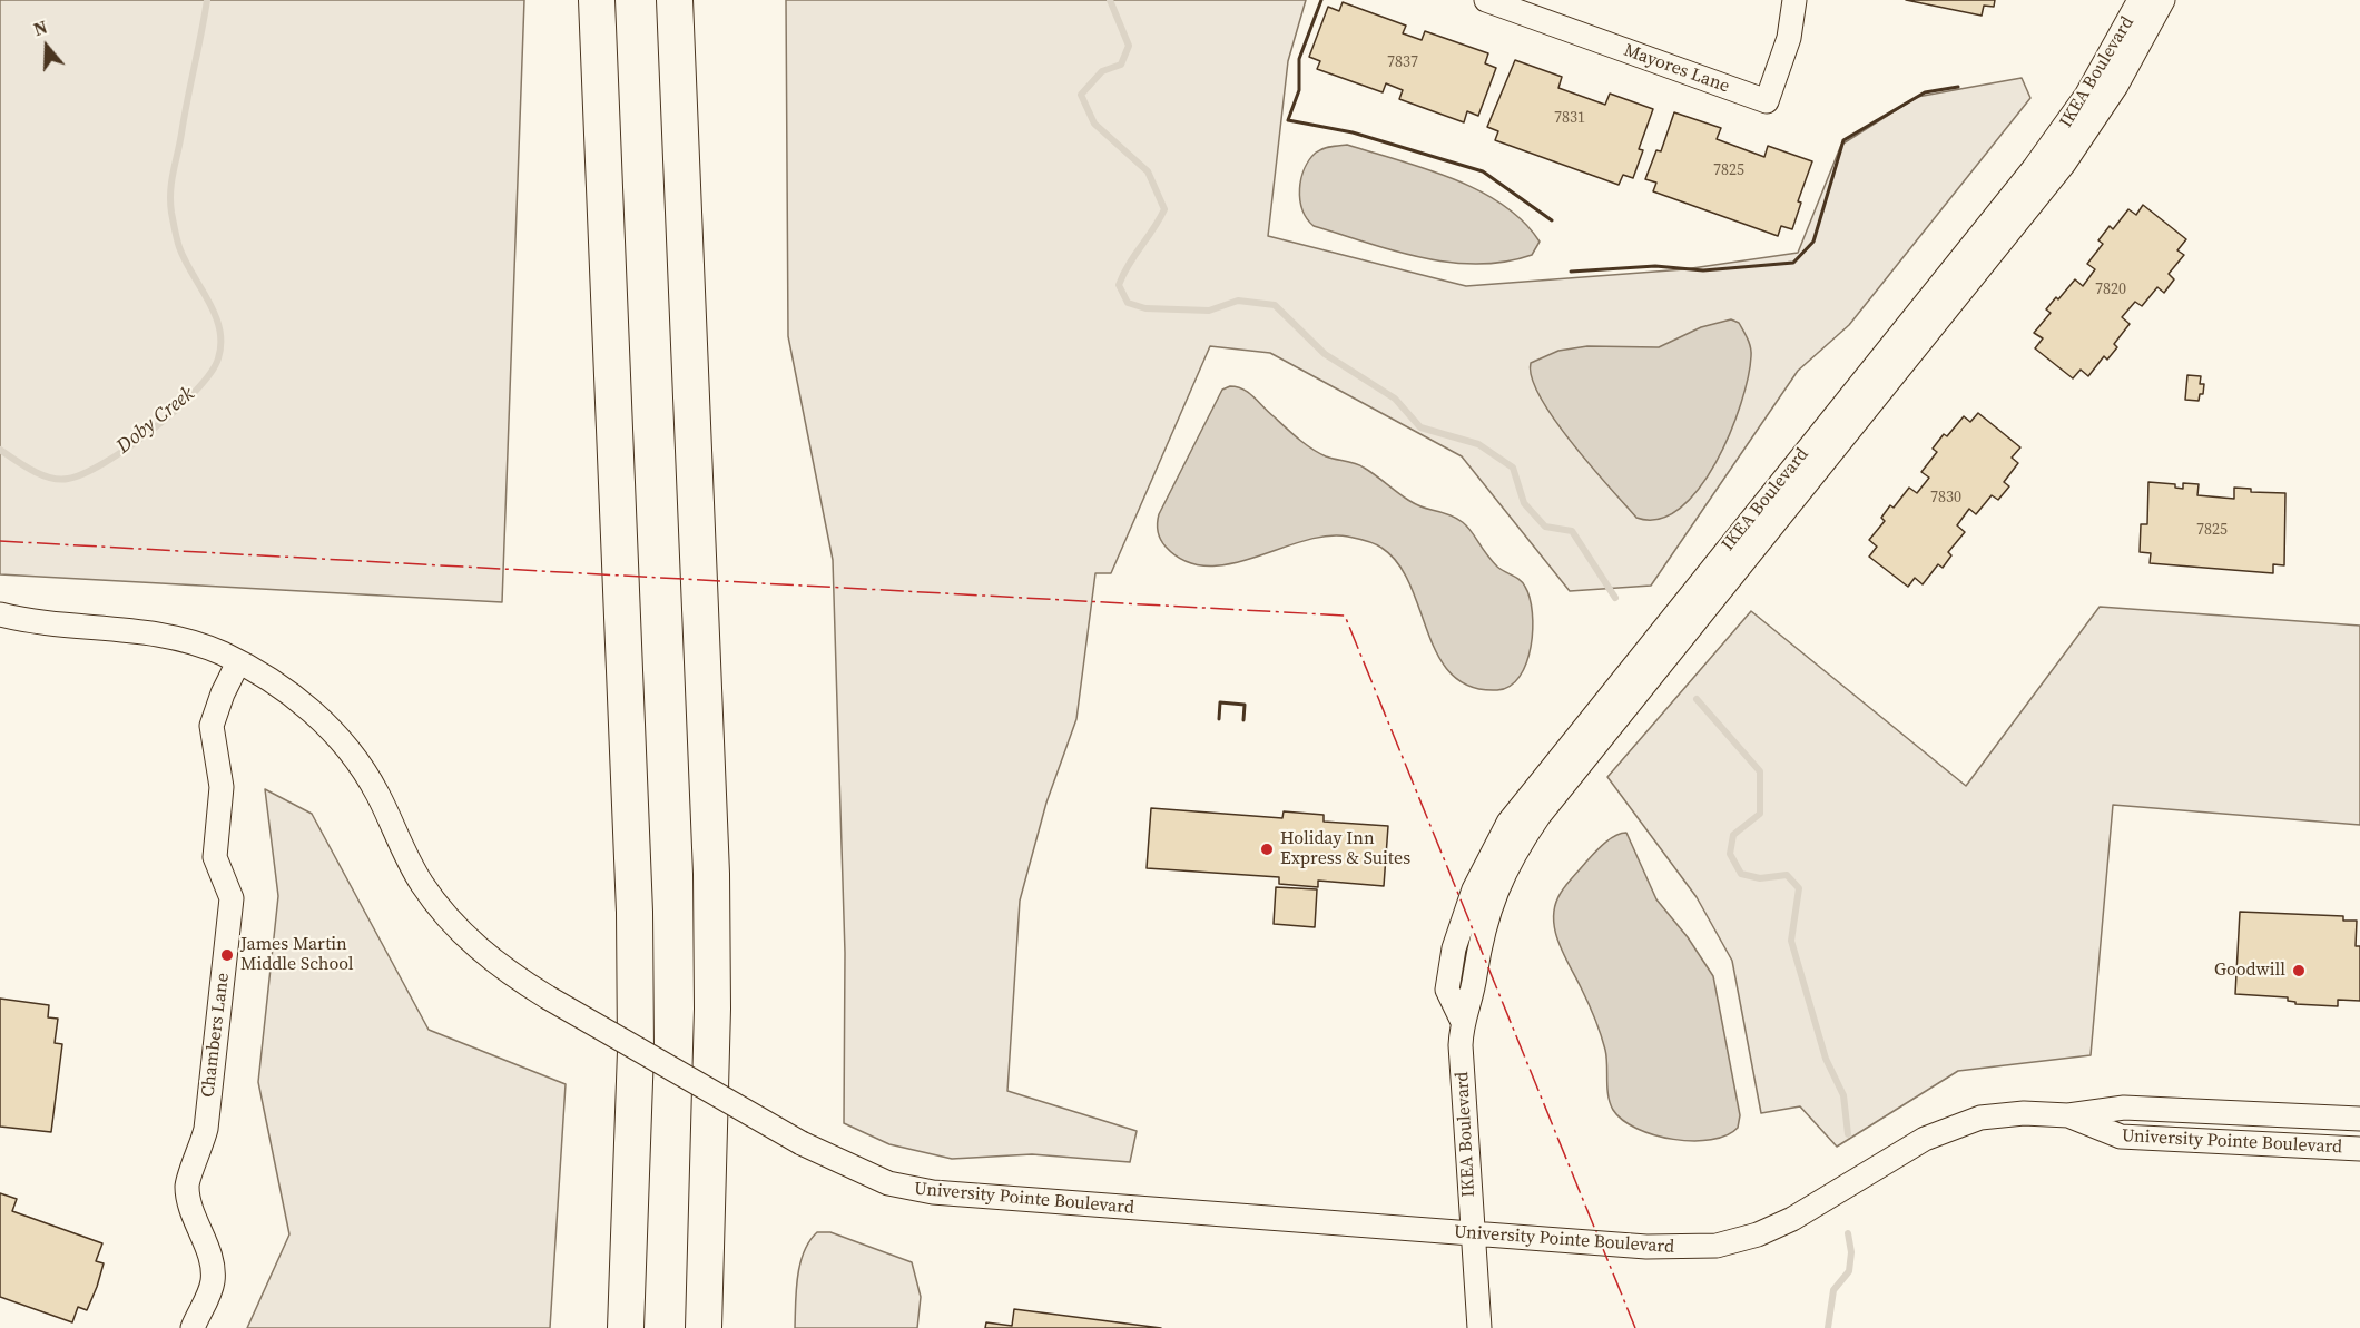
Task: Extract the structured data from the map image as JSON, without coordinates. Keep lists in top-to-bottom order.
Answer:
{
  "streets": {
    "street": [
      "Mayores Lane",
      "IKEA Boulevard",
      "Chambers Lane",
      "University Pointe Boulevard"
    ]
  },
  "crossings": [
    ["IKEA Boulevard", "University Pointe Boulevard"],
    ["Chambers Lane", "University Pointe Boulevard"]
  ],
  "water": ["Doby Creek"],
  "places": ["Holiday Inn Express & Suites", "James Martin Middle School", "Goodwill"],
  "house_numbers": [
    "7837",
    "7831",
    "7825",
    "7820",
    "7830",
    "7825"
  ],
  "north": "top"
}
